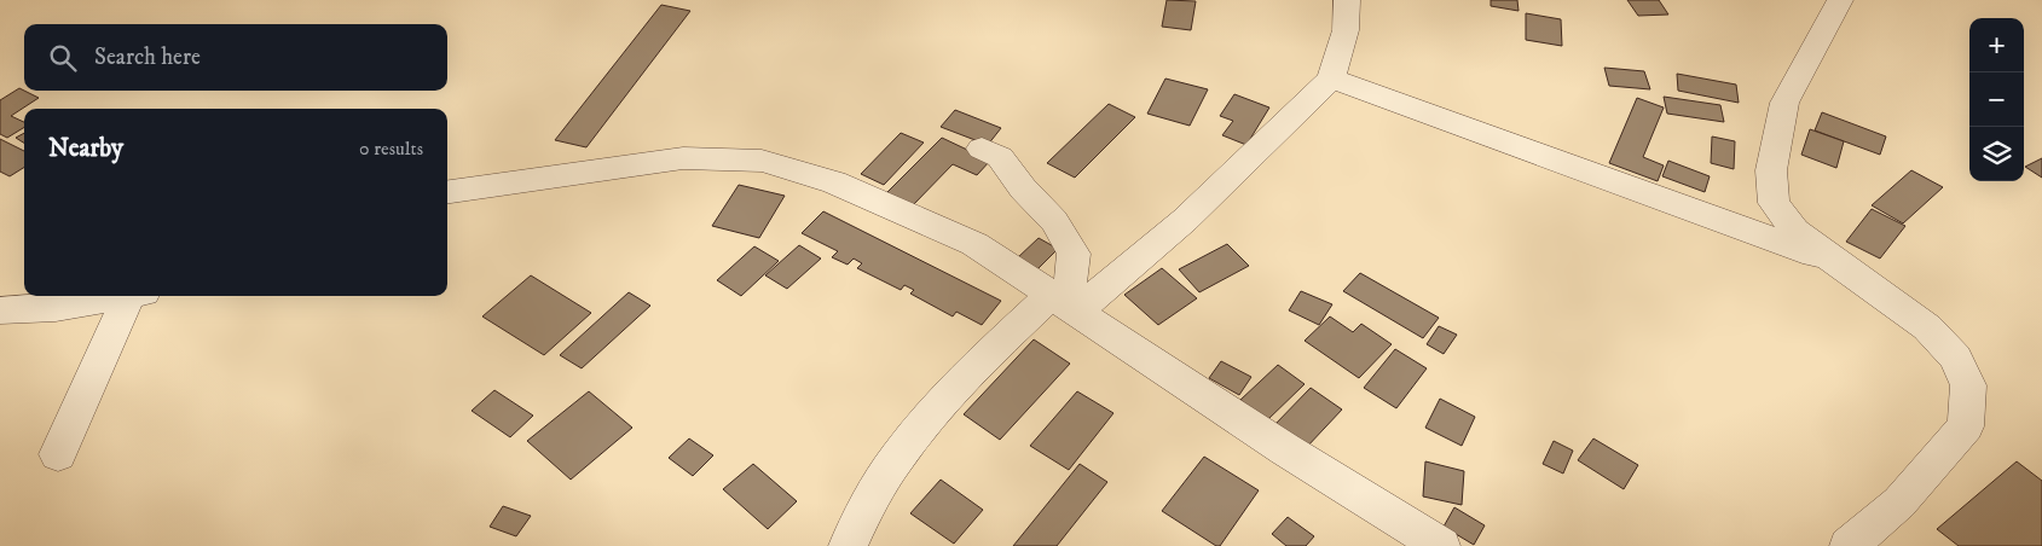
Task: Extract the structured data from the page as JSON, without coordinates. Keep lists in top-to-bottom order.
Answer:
{
  "page": {
    "map_buttons": ["+", "−"],
    "search": "Search here",
    "heading": ["Nearby", "0 results"]
  }
}
